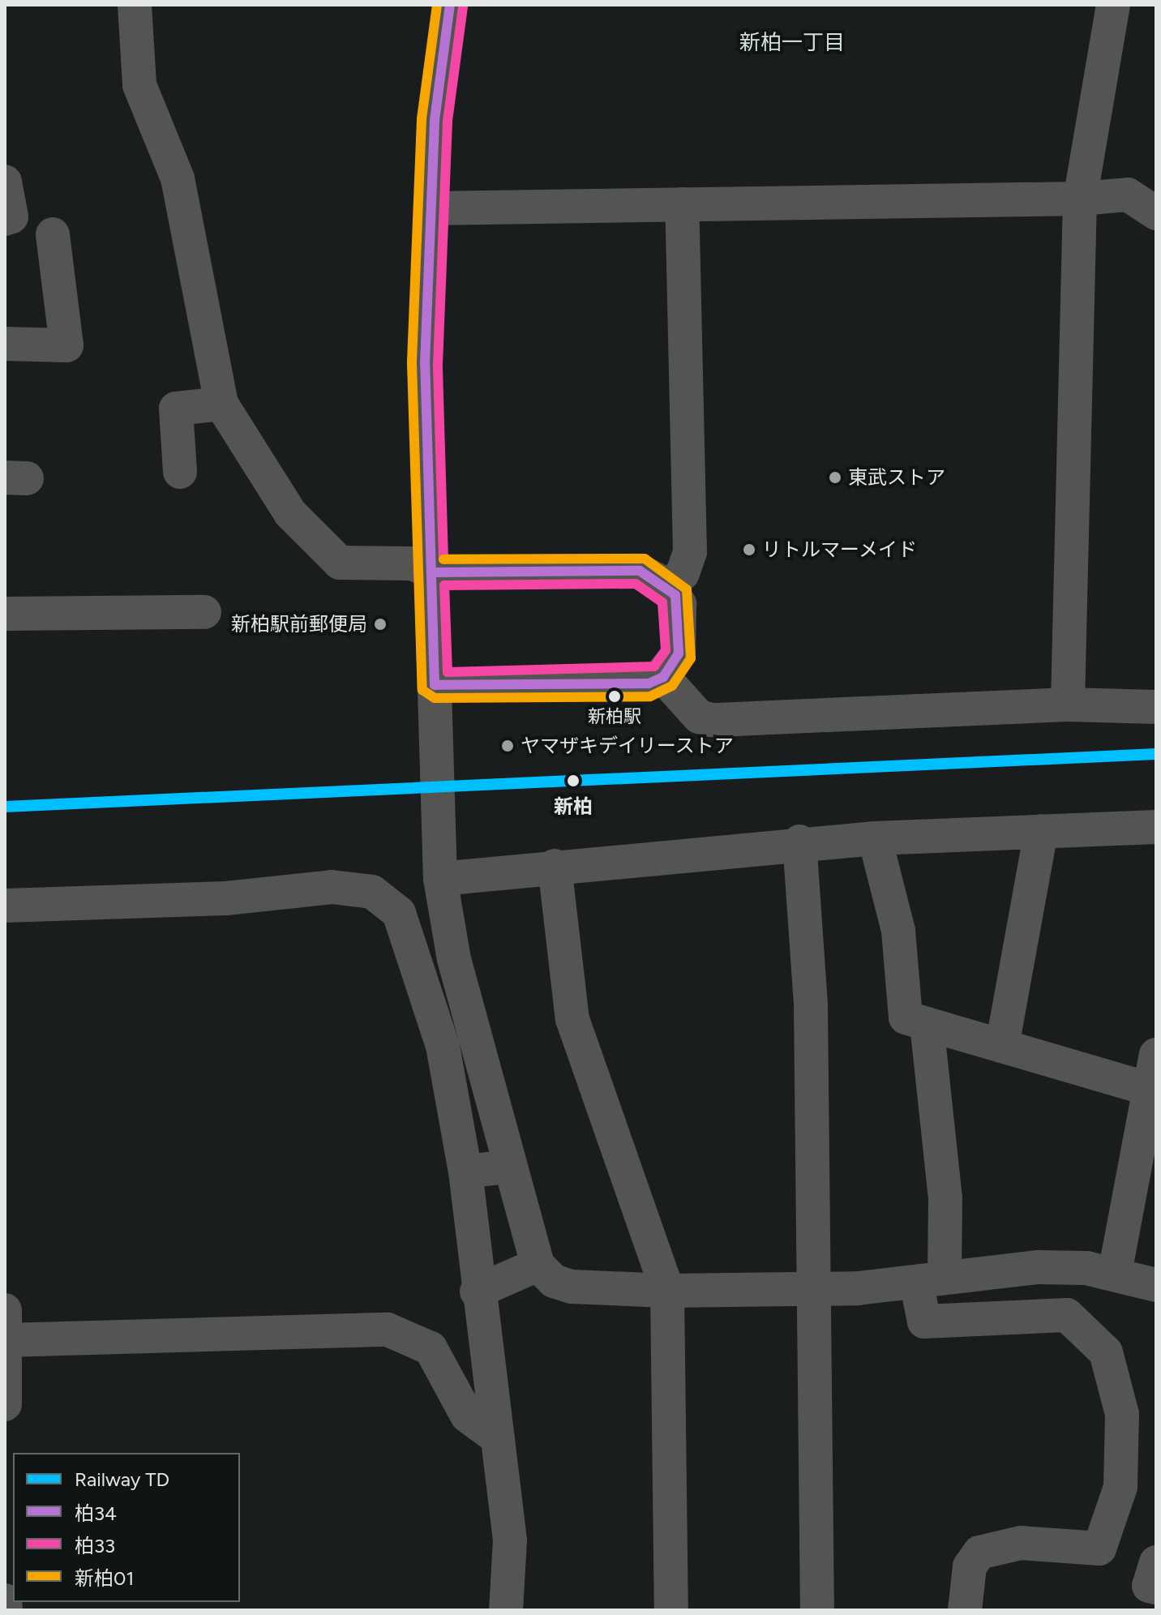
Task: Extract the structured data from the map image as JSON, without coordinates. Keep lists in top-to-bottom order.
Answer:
{
  "districts": ["新柏一丁目"],
  "places": [
    "東武ストア",
    "リトルマーメイド",
    "新柏駅前郵便局",
    "新柏駅",
    "ヤマザキデイリーストア",
    "新柏"
  ],
  "lines": [
    "transit line 柏34",
    "transit line 新柏01",
    "transit line 柏33",
    "rail line TD"
  ],
  "legend": [
    "Railway TD",
    "柏34",
    "柏33",
    "新柏01"
  ]
}
